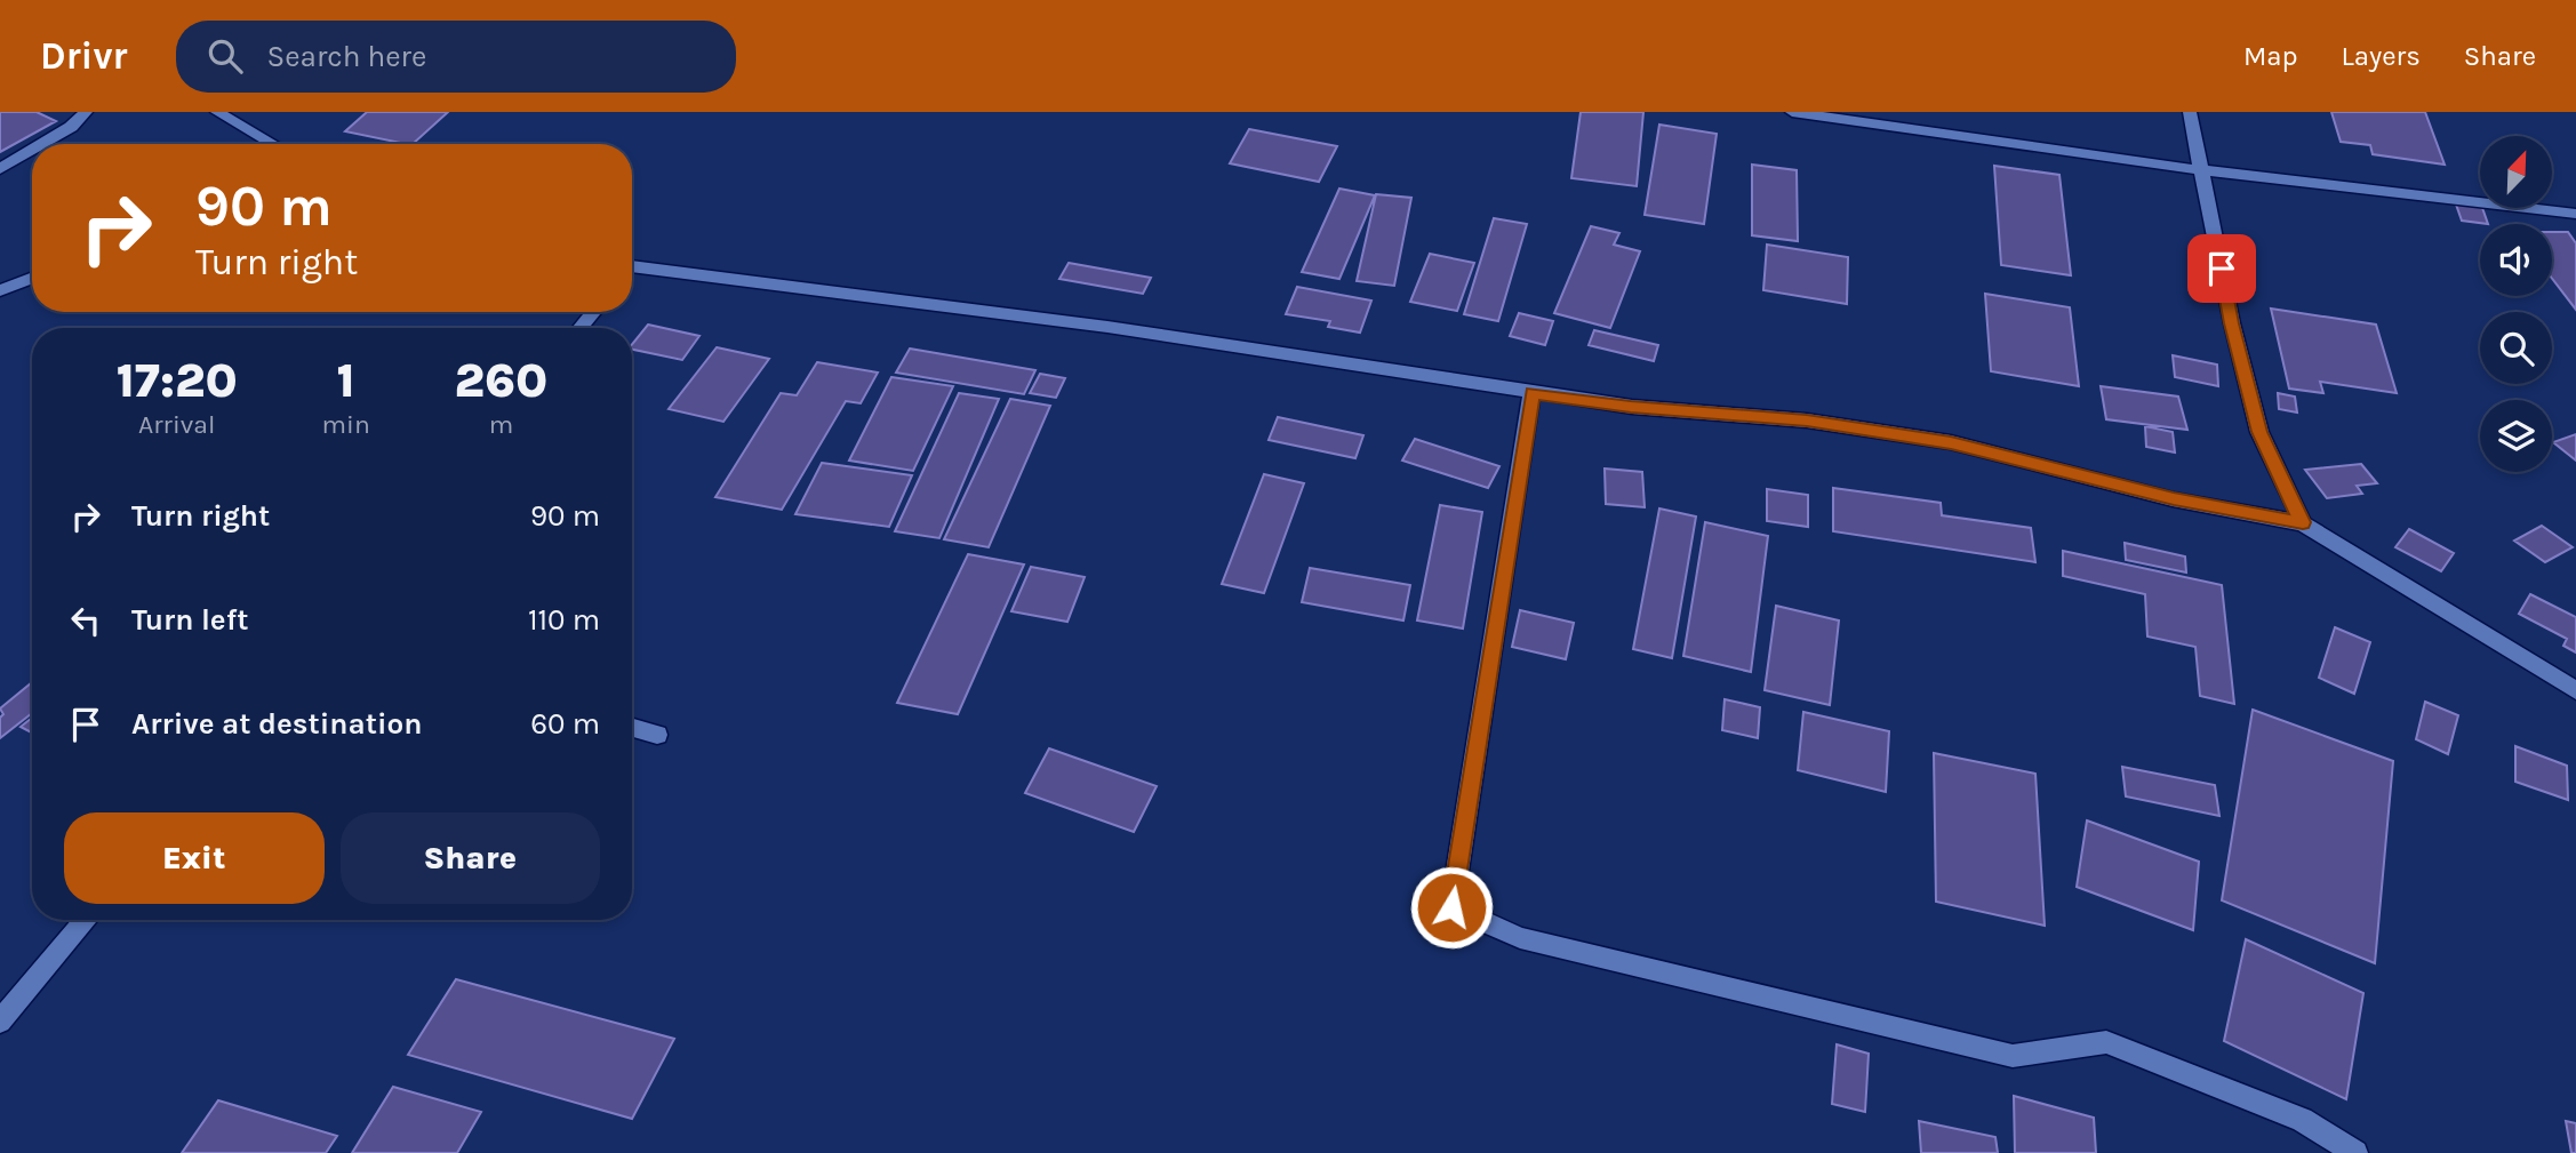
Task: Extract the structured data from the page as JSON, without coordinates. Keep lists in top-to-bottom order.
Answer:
{
  "north": "top right",
  "page": {
    "header": "Drivr",
    "search": "Search here",
    "nav": ["Map", "Layers", "Share"],
    "turn": ["90 m", "Turn right"],
    "eta": [
      "17:20",
      "Arrival",
      "1",
      "min",
      "260",
      "m"
    ],
    "list": [
      {
        "name": "Turn right",
        "value": "90 m"
      },
      {
        "name": "Turn left",
        "value": "110 m"
      },
      {
        "name": "Arrive at destination",
        "value": "60 m"
      }
    ],
    "buttons": ["Exit", "Share"]
  }
}
